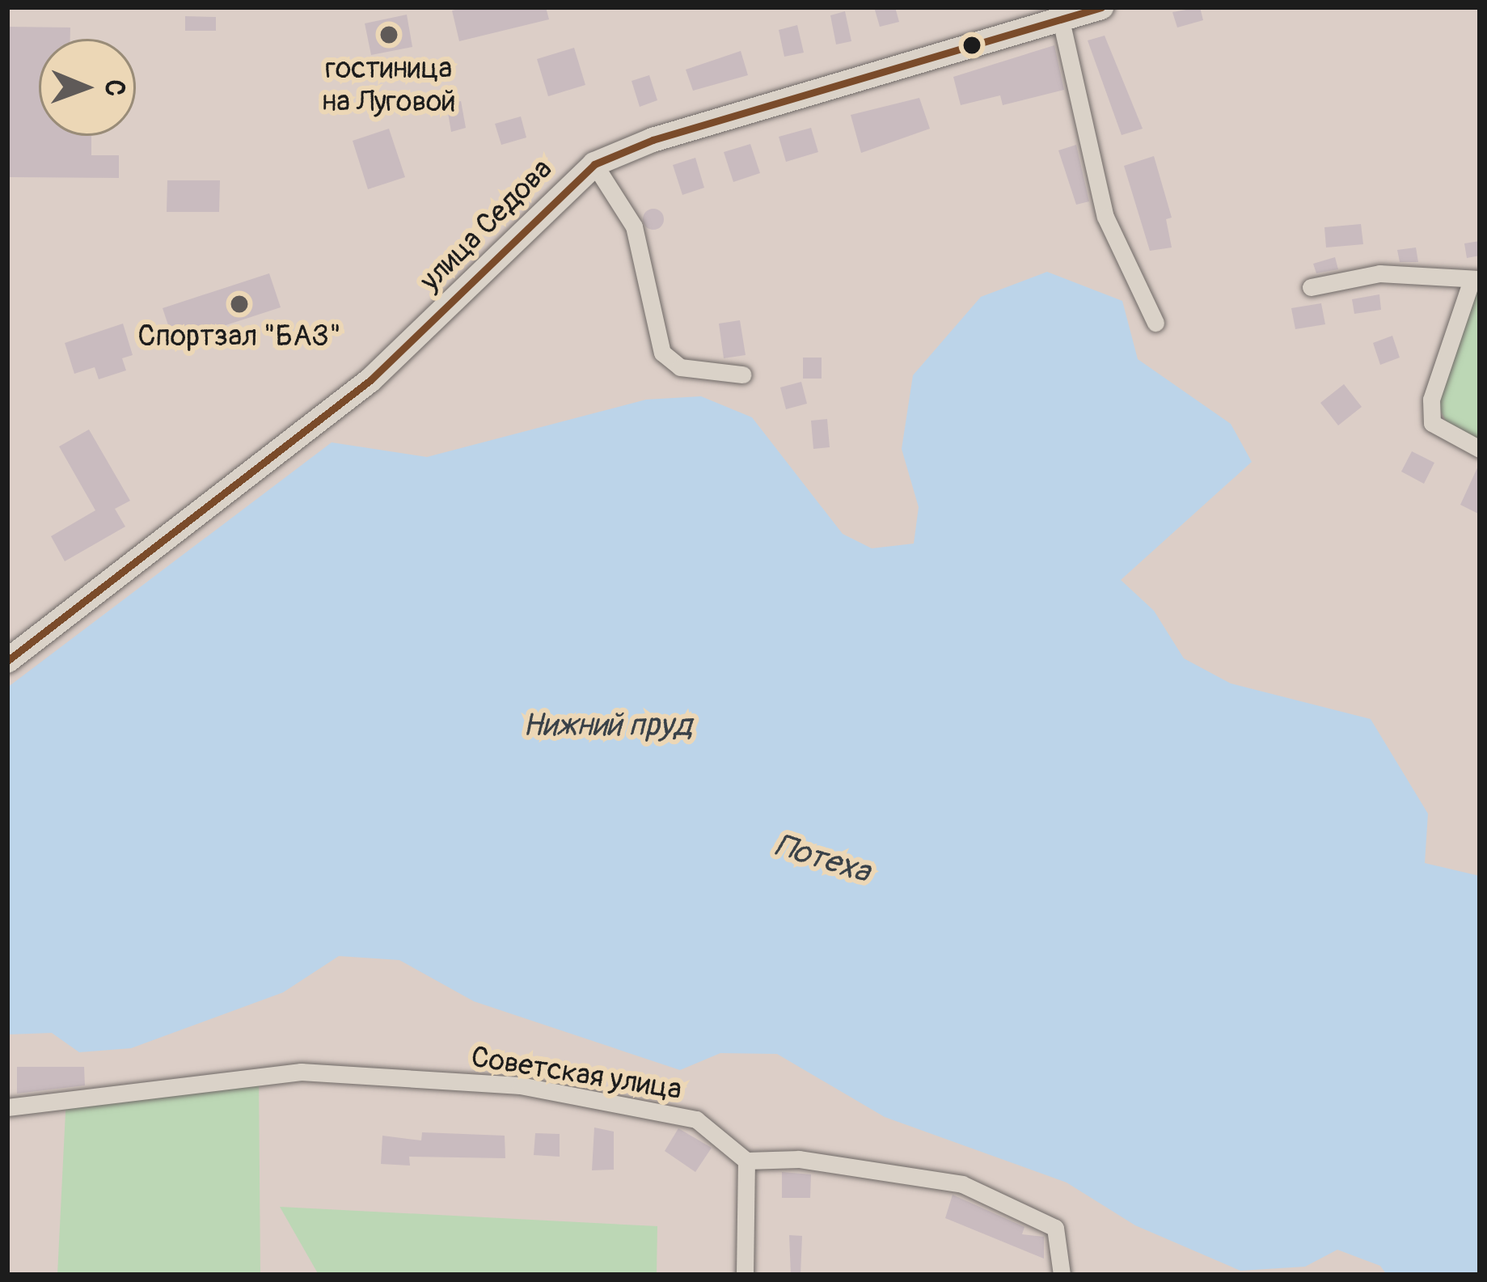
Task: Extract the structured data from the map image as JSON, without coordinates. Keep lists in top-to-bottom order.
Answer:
{
  "streets": {
    "main road": ["улица Седова"],
    "street": ["Советская улица"]
  },
  "water": ["Нижний пруд", "Потеха"],
  "places": ["гостиница на Луговой", "Спортзал \"БАЗ\""],
  "north": "right"
}
